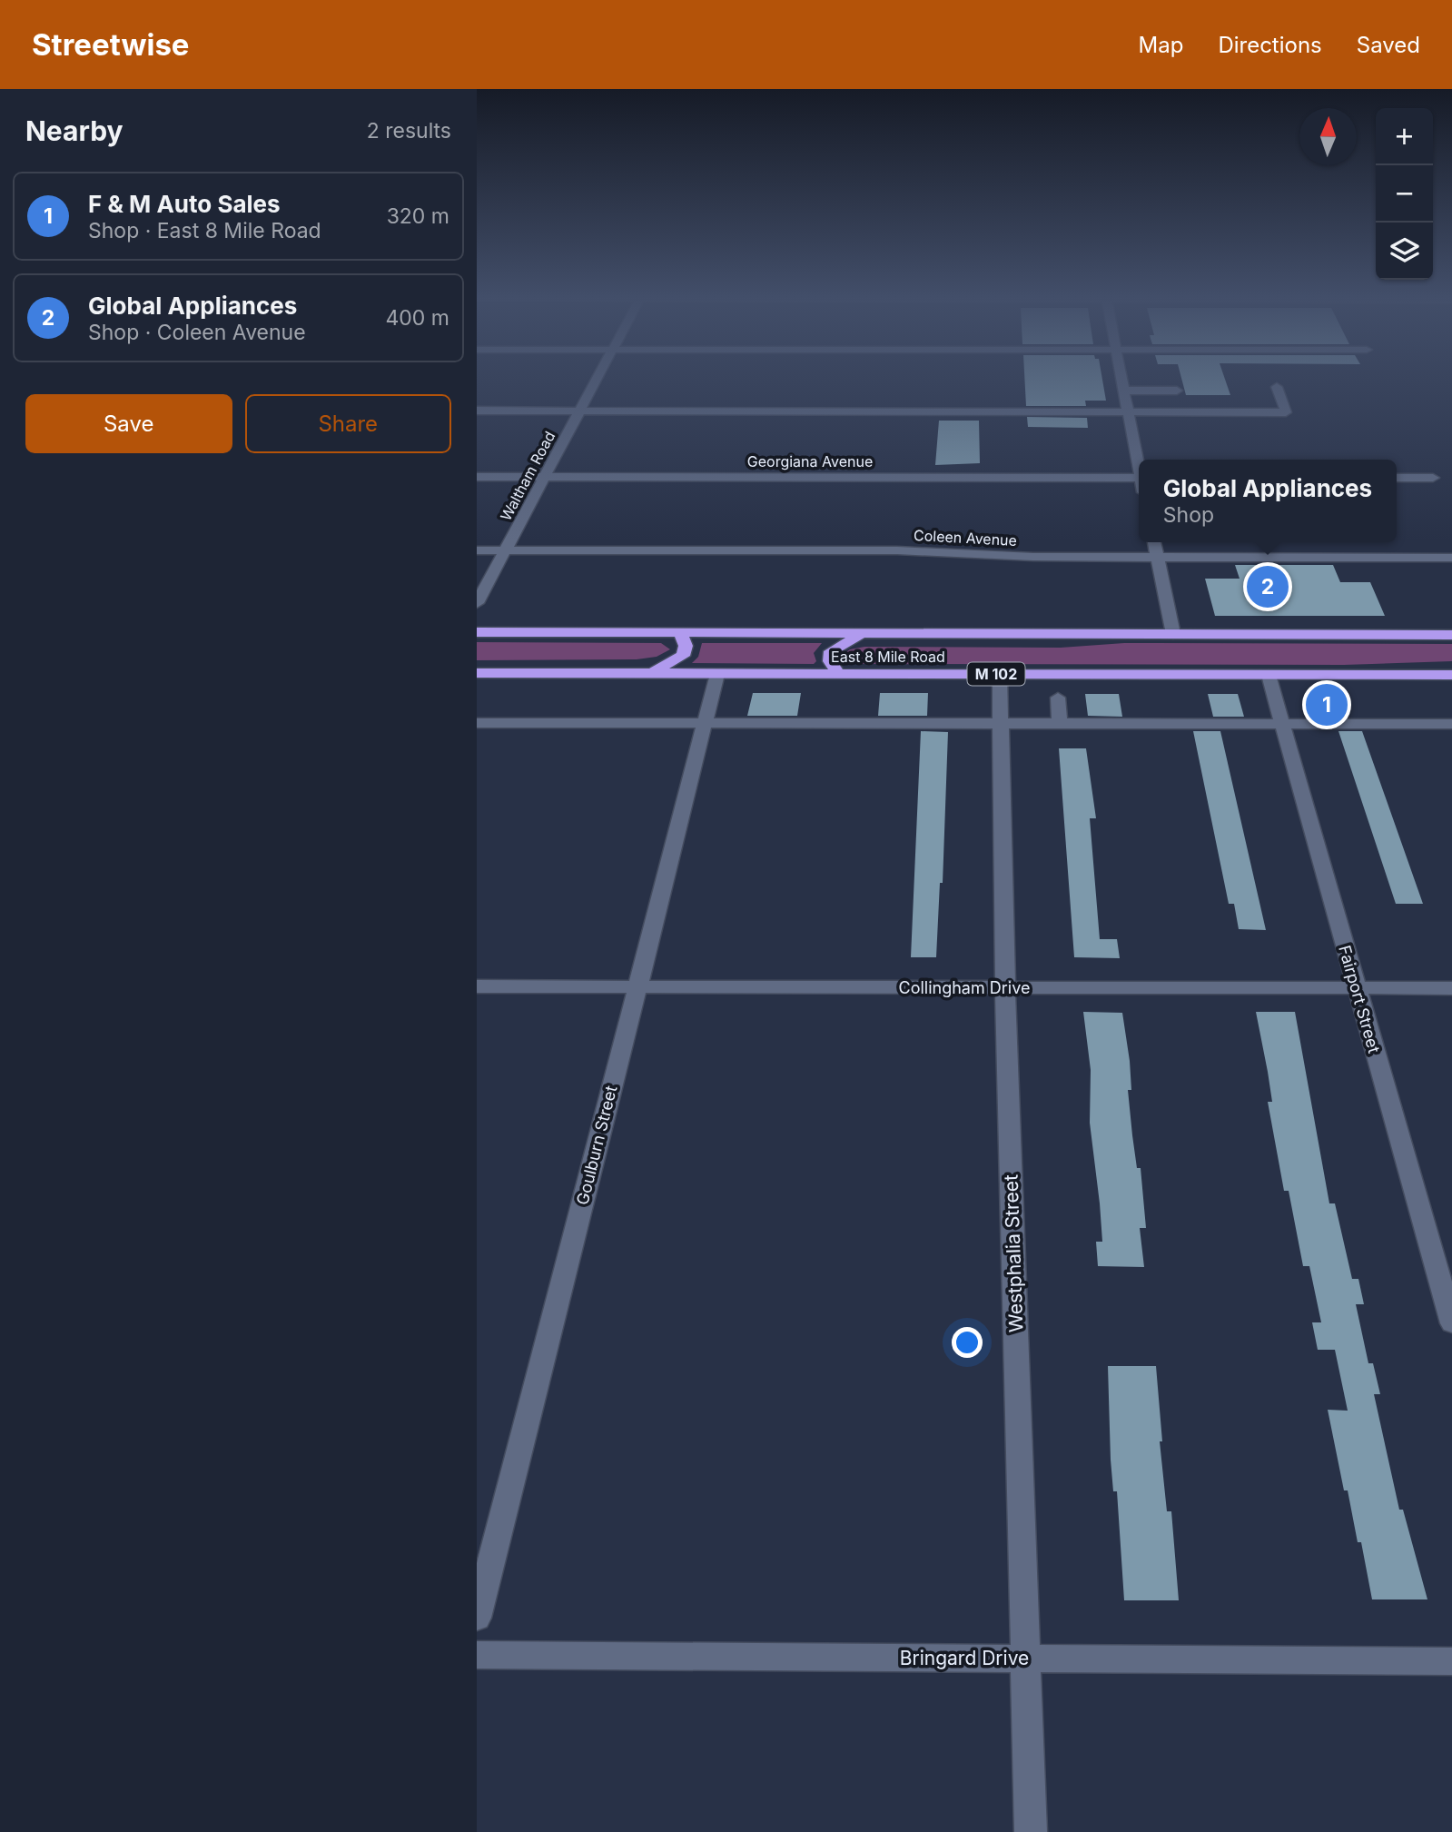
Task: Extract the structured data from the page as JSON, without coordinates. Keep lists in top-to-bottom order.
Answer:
{
  "streets": {
    "highway": ["East 8 Mile Road", "M 102"],
    "street": [
      "Georgiana Avenue",
      "Waltham Road",
      "Coleen Avenue",
      "Collingham Drive",
      "Fairport Street",
      "Goulburn Street",
      "Westphalia Street",
      "Bringard Drive"
    ]
  },
  "crossings": [
    ["Georgiana Avenue", "Waltham Road"],
    ["Waltham Road", "Coleen Avenue"],
    ["East 8 Mile Road", "Fairport Street"],
    ["East 8 Mile Road", "Goulburn Street"],
    ["East 8 Mile Road", "Westphalia Street"],
    ["Collingham Drive", "Fairport Street"],
    ["Collingham Drive", "Goulburn Street"],
    ["Collingham Drive", "Westphalia Street"],
    ["Westphalia Street", "Bringard Drive"]
  ],
  "north": "top",
  "page": {
    "header": "Streetwise",
    "nav": ["Map", "Directions", "Saved"],
    "heading": ["Nearby", "2 results"],
    "map_buttons": ["+", "−"],
    "list": [
      {
        "mark": "1",
        "name": "F & M Auto Sales",
        "note": "Shop · East 8 Mile Road",
        "value": "320 m"
      },
      {
        "mark": "2",
        "name": "Global Appliances",
        "note": "Shop · Coleen Avenue",
        "value": "400 m"
      }
    ],
    "buttons": ["Save", "Share"],
    "popup": ["Global Appliances", "Shop"],
    "pins": ["2", "1"]
  }
}
